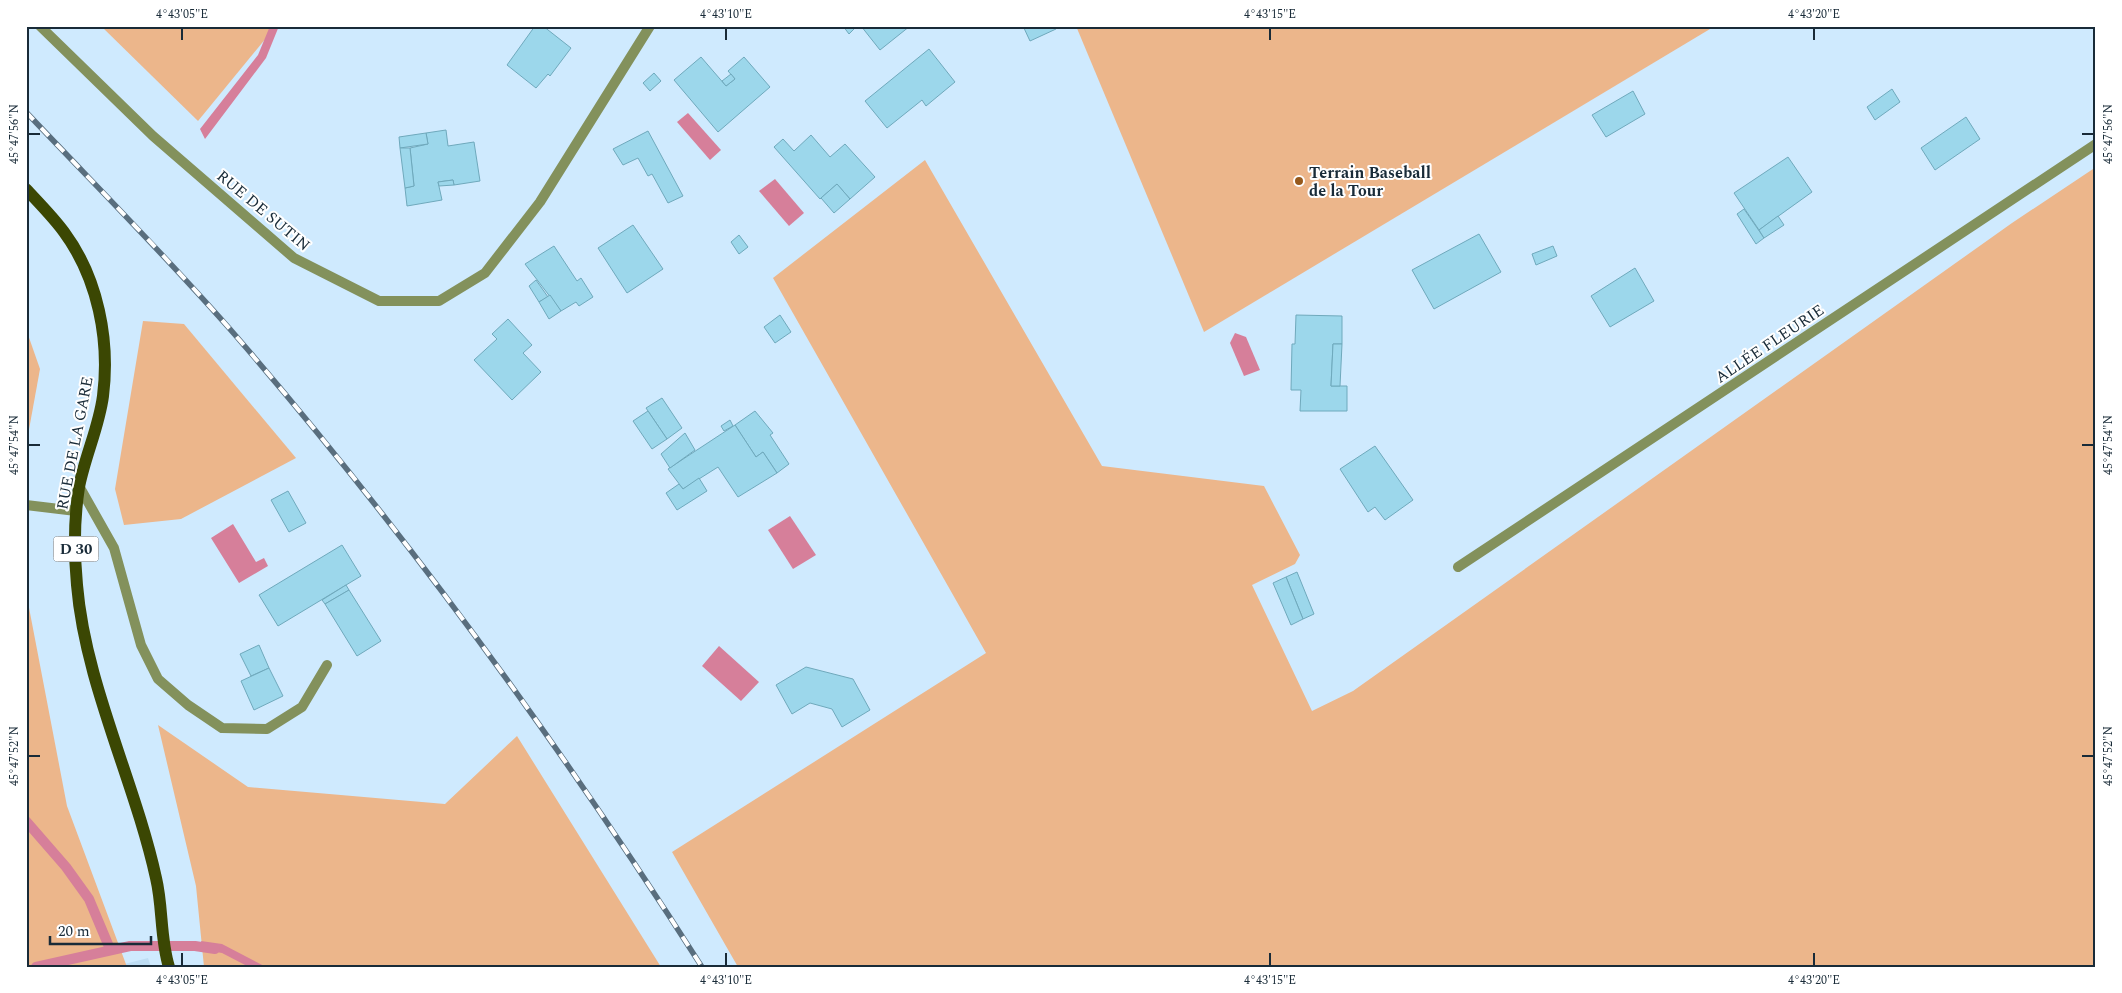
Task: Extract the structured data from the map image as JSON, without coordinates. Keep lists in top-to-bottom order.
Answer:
{
  "streets": {
    "main road": ["RUE DE LA GARE", "D 30"],
    "street": ["RUE DE SUTIN", "ALLÉE FLEURIE"]
  },
  "places": ["Terrain Baseball de la Tour"],
  "scale_bar": "20 m",
  "coordinates": [
    "4°43'05\"E",
    "4°43'10\"E",
    "4°43'15\"E",
    "4°43'20\"E",
    "45°47'56\"N",
    "45°47'54\"N",
    "45°47'52\"N"
  ]
}
